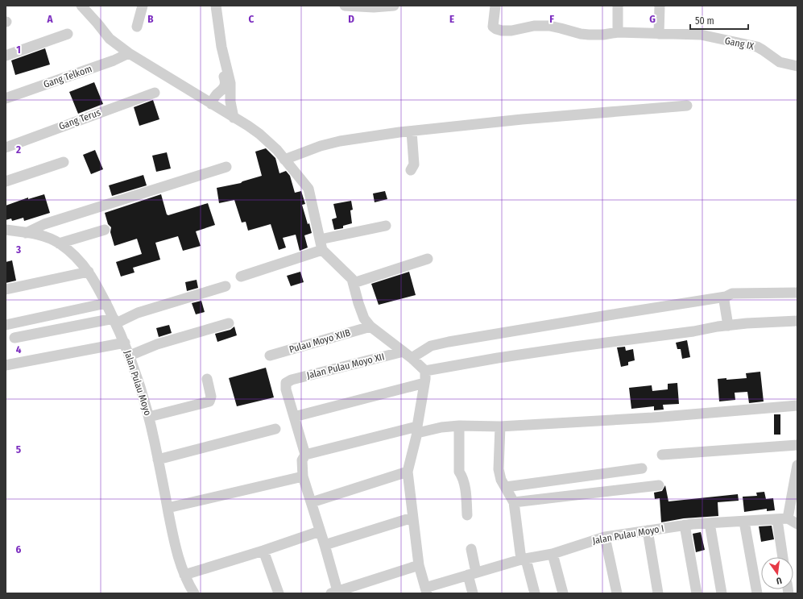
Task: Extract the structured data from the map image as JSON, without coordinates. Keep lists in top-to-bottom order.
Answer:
{
  "streets": {
    "street": [
      "Gang IX",
      "Gang Telkom",
      "Gang Terus",
      "Pulau Moyo XIIB",
      "Jalan Pulau Moyo XII",
      "Jalan Pulau Moyo",
      "Jalan Pulau Moyo I"
    ]
  },
  "scale_bar": "50 m",
  "north": "bottom",
  "grid": {
    "columns": [
      "A",
      "B",
      "C",
      "D",
      "E",
      "F",
      "G"
    ],
    "rows": [
      "1",
      "2",
      "3",
      "4",
      "5",
      "6"
    ]
  }
}
